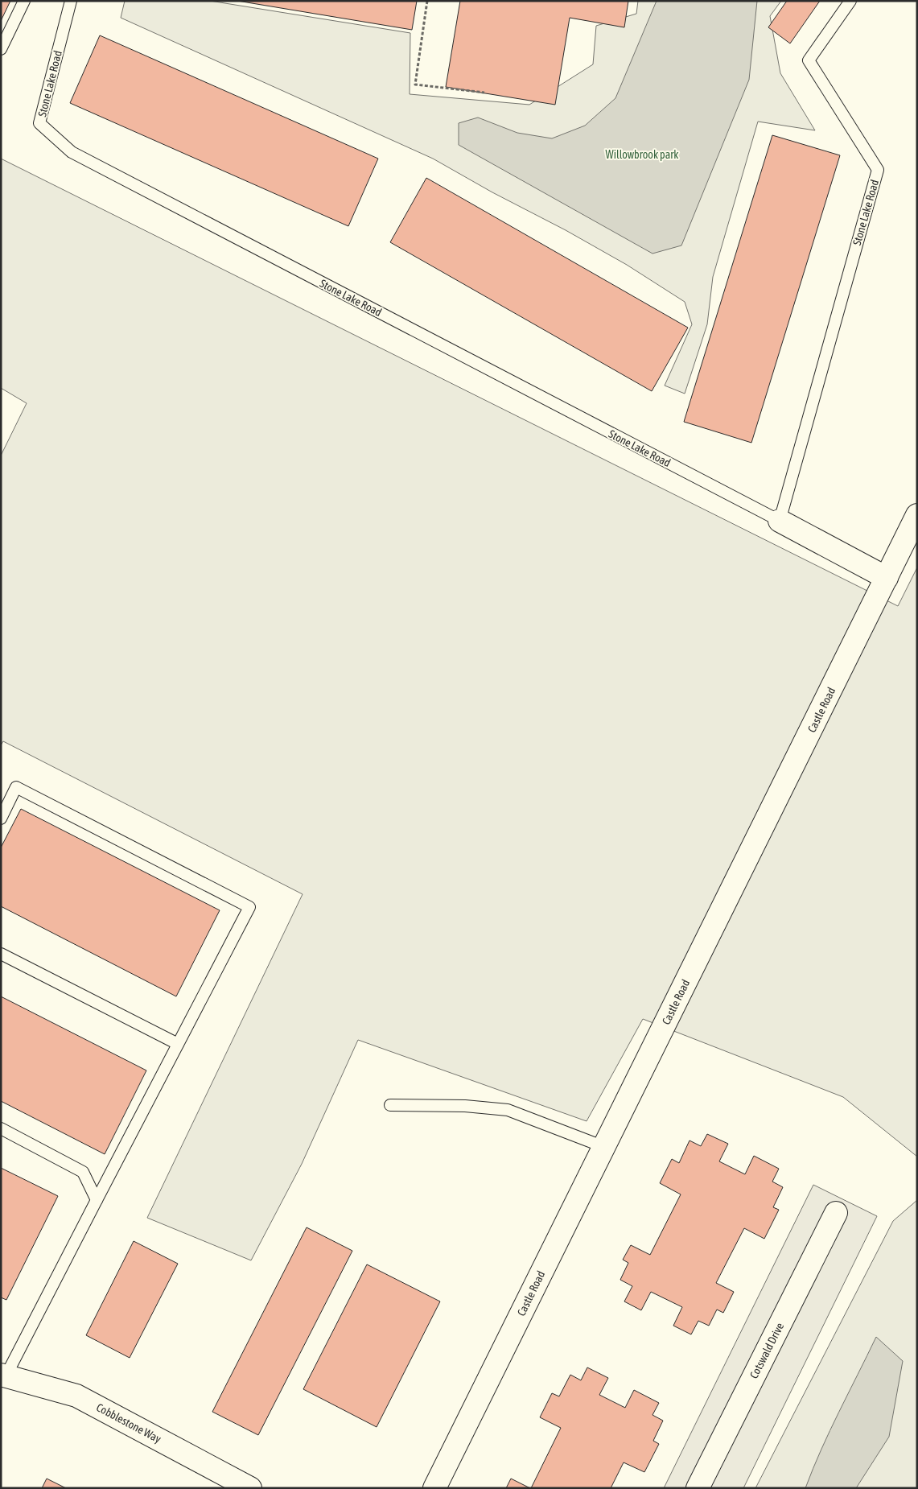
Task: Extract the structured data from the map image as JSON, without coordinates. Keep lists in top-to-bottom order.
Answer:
{
  "streets": {
    "street": [
      "Stone Lake Road",
      "Castle Road",
      "Cotswald Drive",
      "Cobblestone Way"
    ]
  },
  "crossings": [
    ["Stone Lake Road", "Castle Road"]
  ],
  "parks": ["Willowbrook park"]
}
